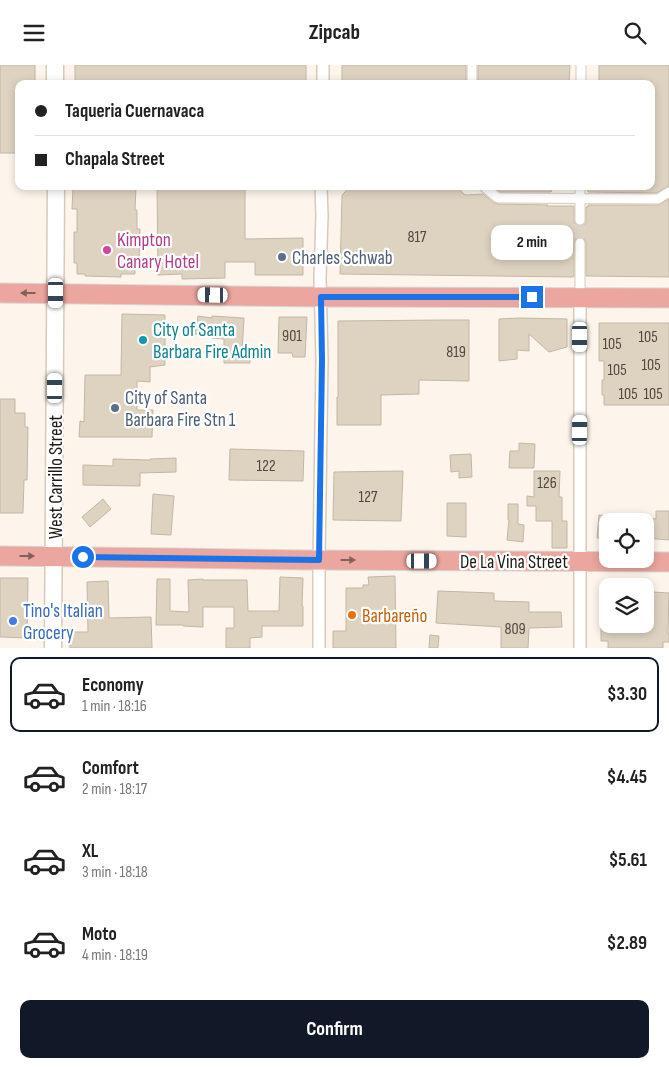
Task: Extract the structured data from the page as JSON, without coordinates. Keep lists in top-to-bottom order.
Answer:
{
  "streets": {
    "main road": ["West Carrillo Street", "De La Vina Street"]
  },
  "crossings": [
    ["West Carrillo Street", "De La Vina Street"]
  ],
  "one_way": ["De La Vina Street"],
  "places": [
    "Kimpton Canary Hotel",
    "Charles Schwab",
    "City of Santa Barbara Fire Admin",
    "City of Santa Barbara Fire Stn 1",
    "Barbareño",
    "Tino's Italian Grocery"
  ],
  "house_numbers": [
    "817",
    "901",
    "105",
    "105",
    "819",
    "105",
    "105",
    "105",
    "105",
    "122",
    "126",
    "127",
    "809"
  ],
  "page": {
    "header": "Zipcab",
    "banner": ["Taqueria Cuernavaca", "Chapala Street"],
    "bubble": "2 min",
    "list": [
      {
        "name": "Economy",
        "note": "1 min · 18:16",
        "value": "$3.30"
      },
      {
        "name": "Comfort",
        "note": "2 min · 18:17",
        "value": "$4.45"
      },
      {
        "name": "XL",
        "note": "3 min · 18:18",
        "value": "$5.61"
      },
      {
        "name": "Moto",
        "note": "4 min · 18:19",
        "value": "$2.89"
      }
    ],
    "buttons": "Confirm"
  }
}
